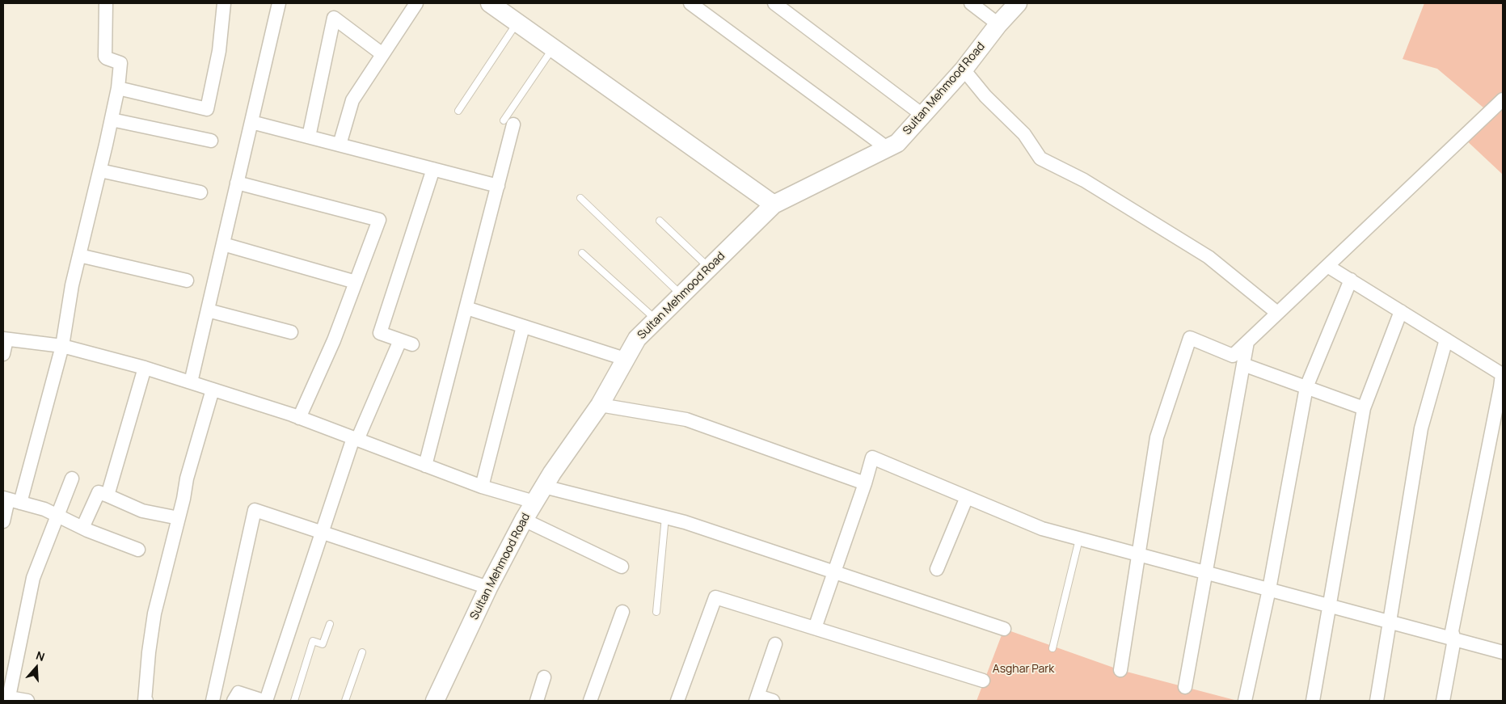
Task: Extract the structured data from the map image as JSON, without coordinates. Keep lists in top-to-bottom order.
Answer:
{
  "streets": {
    "street": ["Sultan Mehmood Road"]
  },
  "parks": ["Asghar Park"],
  "north": "top"
}
